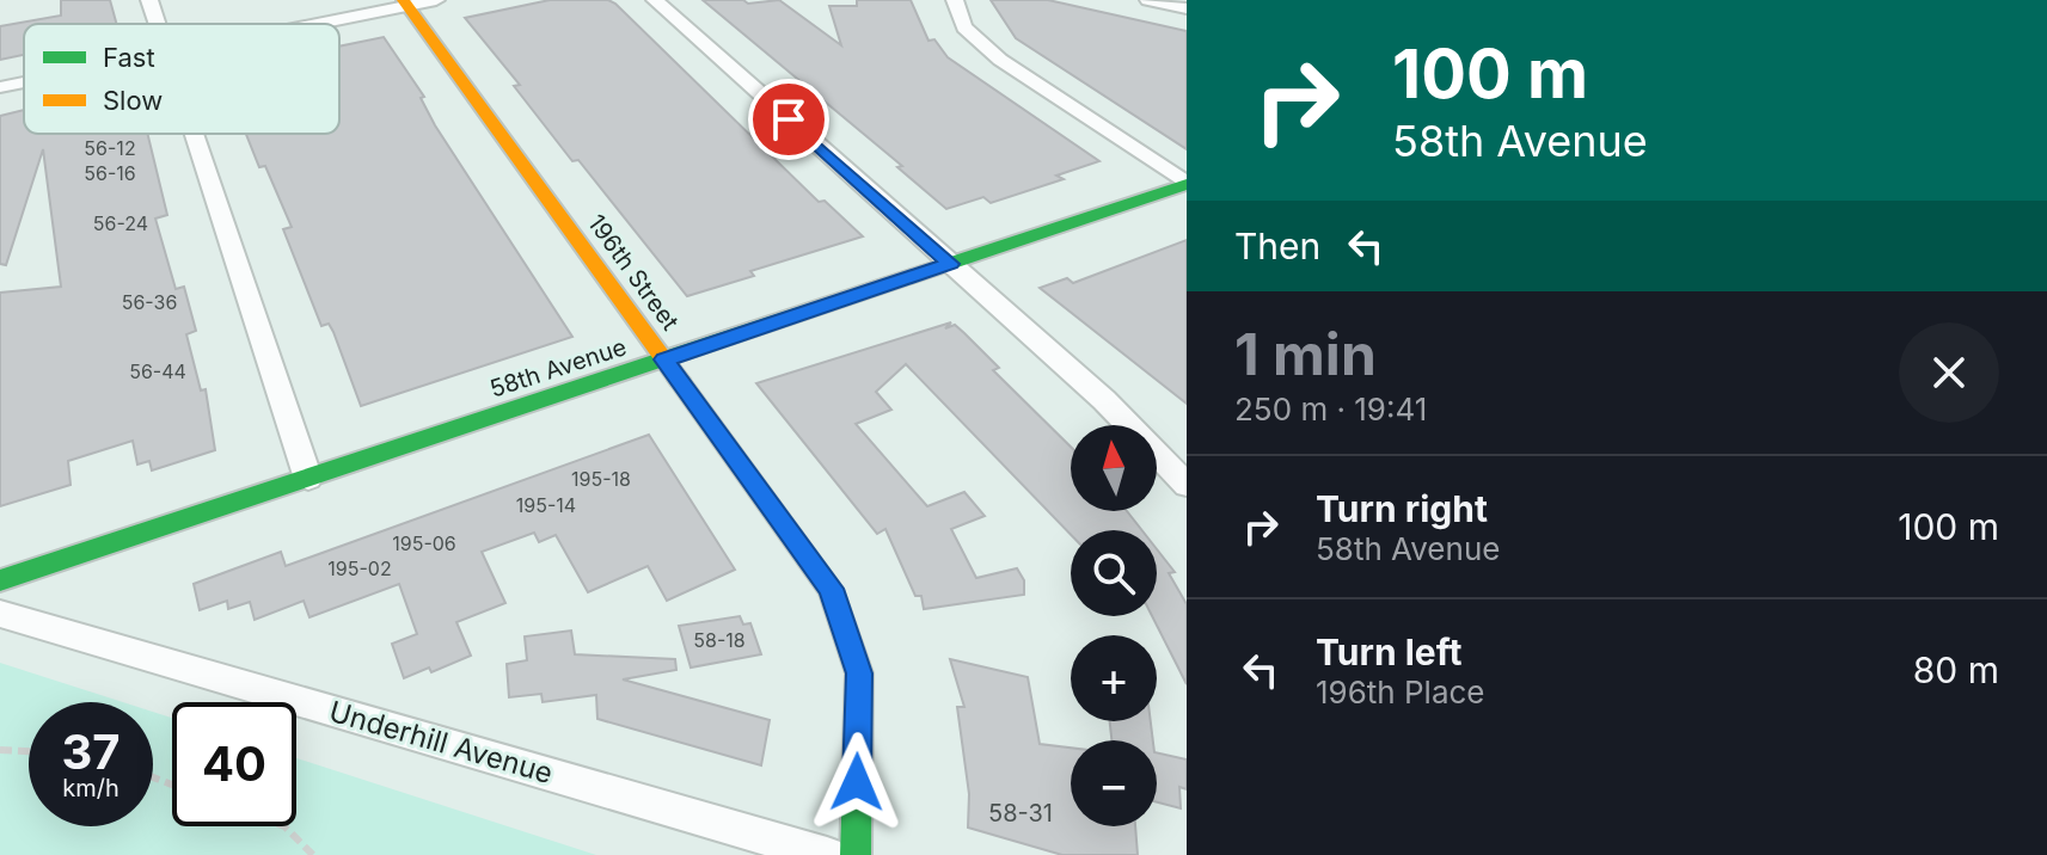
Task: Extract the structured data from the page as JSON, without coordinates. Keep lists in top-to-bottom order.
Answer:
{
  "streets": {
    "street": ["196th Street", "58th Avenue", "Underhill Avenue"]
  },
  "crossings": [
    ["196th Street", "58th Avenue"]
  ],
  "house_numbers": [
    "56-12",
    "56-16",
    "56-24",
    "56-36",
    "56-44",
    "195-18",
    "195-14",
    "195-06",
    "195-02",
    "58-18",
    "58-31"
  ],
  "legend": ["Fast", "Slow"],
  "north": "top",
  "page": {
    "turn": ["100 m", "58th Avenue"],
    "then": "Then",
    "heading": ["1 min", "250 m · 19:41"],
    "map_buttons": ["+", "−"],
    "list": [
      {
        "name": "Turn right",
        "note": "58th Avenue",
        "value": "100 m"
      },
      {
        "name": "Turn left",
        "note": "196th Place",
        "value": "80 m"
      }
    ],
    "speed": "37 km/h",
    "limit": "40"
  }
}
